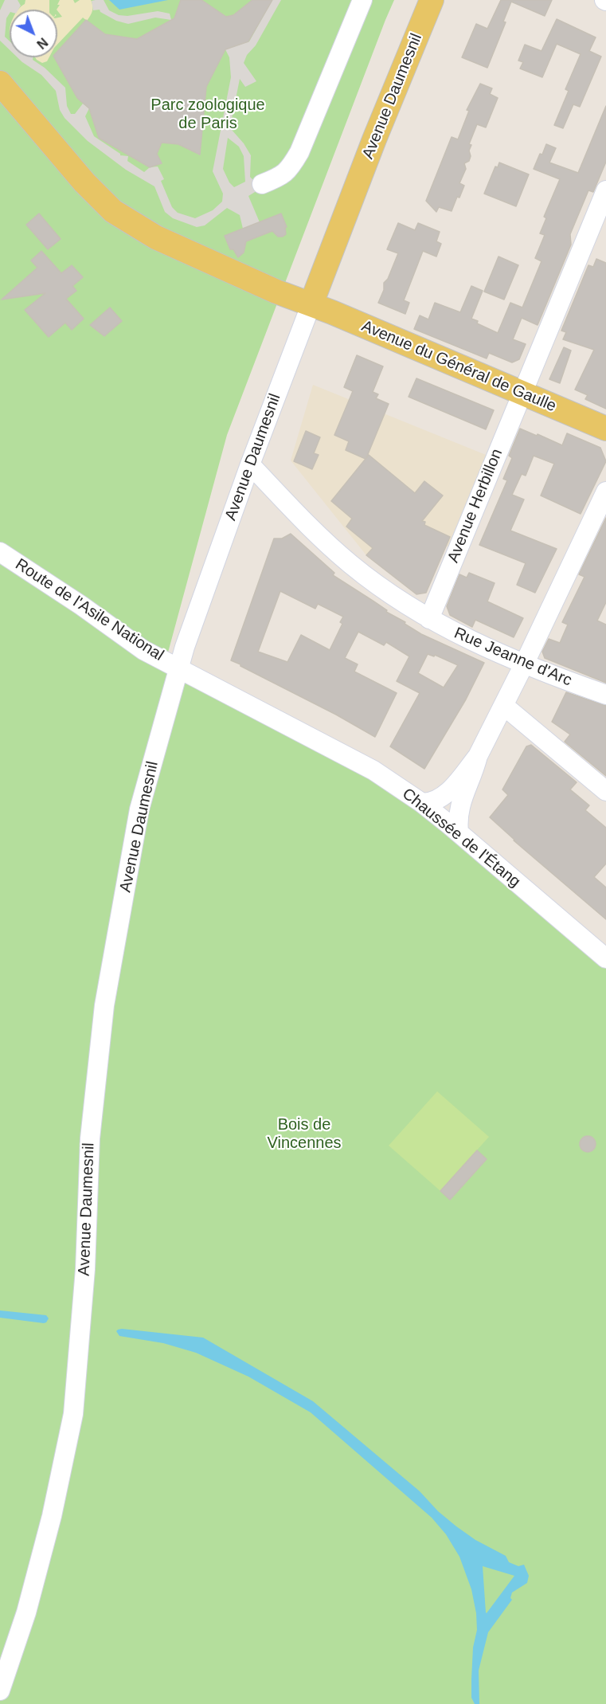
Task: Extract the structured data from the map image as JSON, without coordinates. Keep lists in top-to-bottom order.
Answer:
{
  "streets": {
    "main road": ["Avenue Daumesnil", "Avenue du Général de Gaulle"],
    "street": [
      "Avenue Herbillon",
      "Route de l'Asile National",
      "Rue Jeanne d'Arc",
      "Chaussée de l'Étang"
    ]
  },
  "crossings": [
    ["Avenue Daumesnil", "Avenue du Général de Gaulle"],
    ["Avenue Daumesnil", "Route de l'Asile National"],
    ["Avenue Daumesnil", "Rue Jeanne d'Arc"],
    ["Avenue Daumesnil", "Chaussée de l'Étang"],
    ["Avenue du Général de Gaulle", "Avenue Herbillon"],
    ["Avenue Herbillon", "Rue Jeanne d'Arc"],
    ["Route de l'Asile National", "Chaussée de l'Étang"]
  ],
  "parks": ["Parc zoologique de Paris", "Bois de Vincennes"],
  "north": "bottom right"
}
